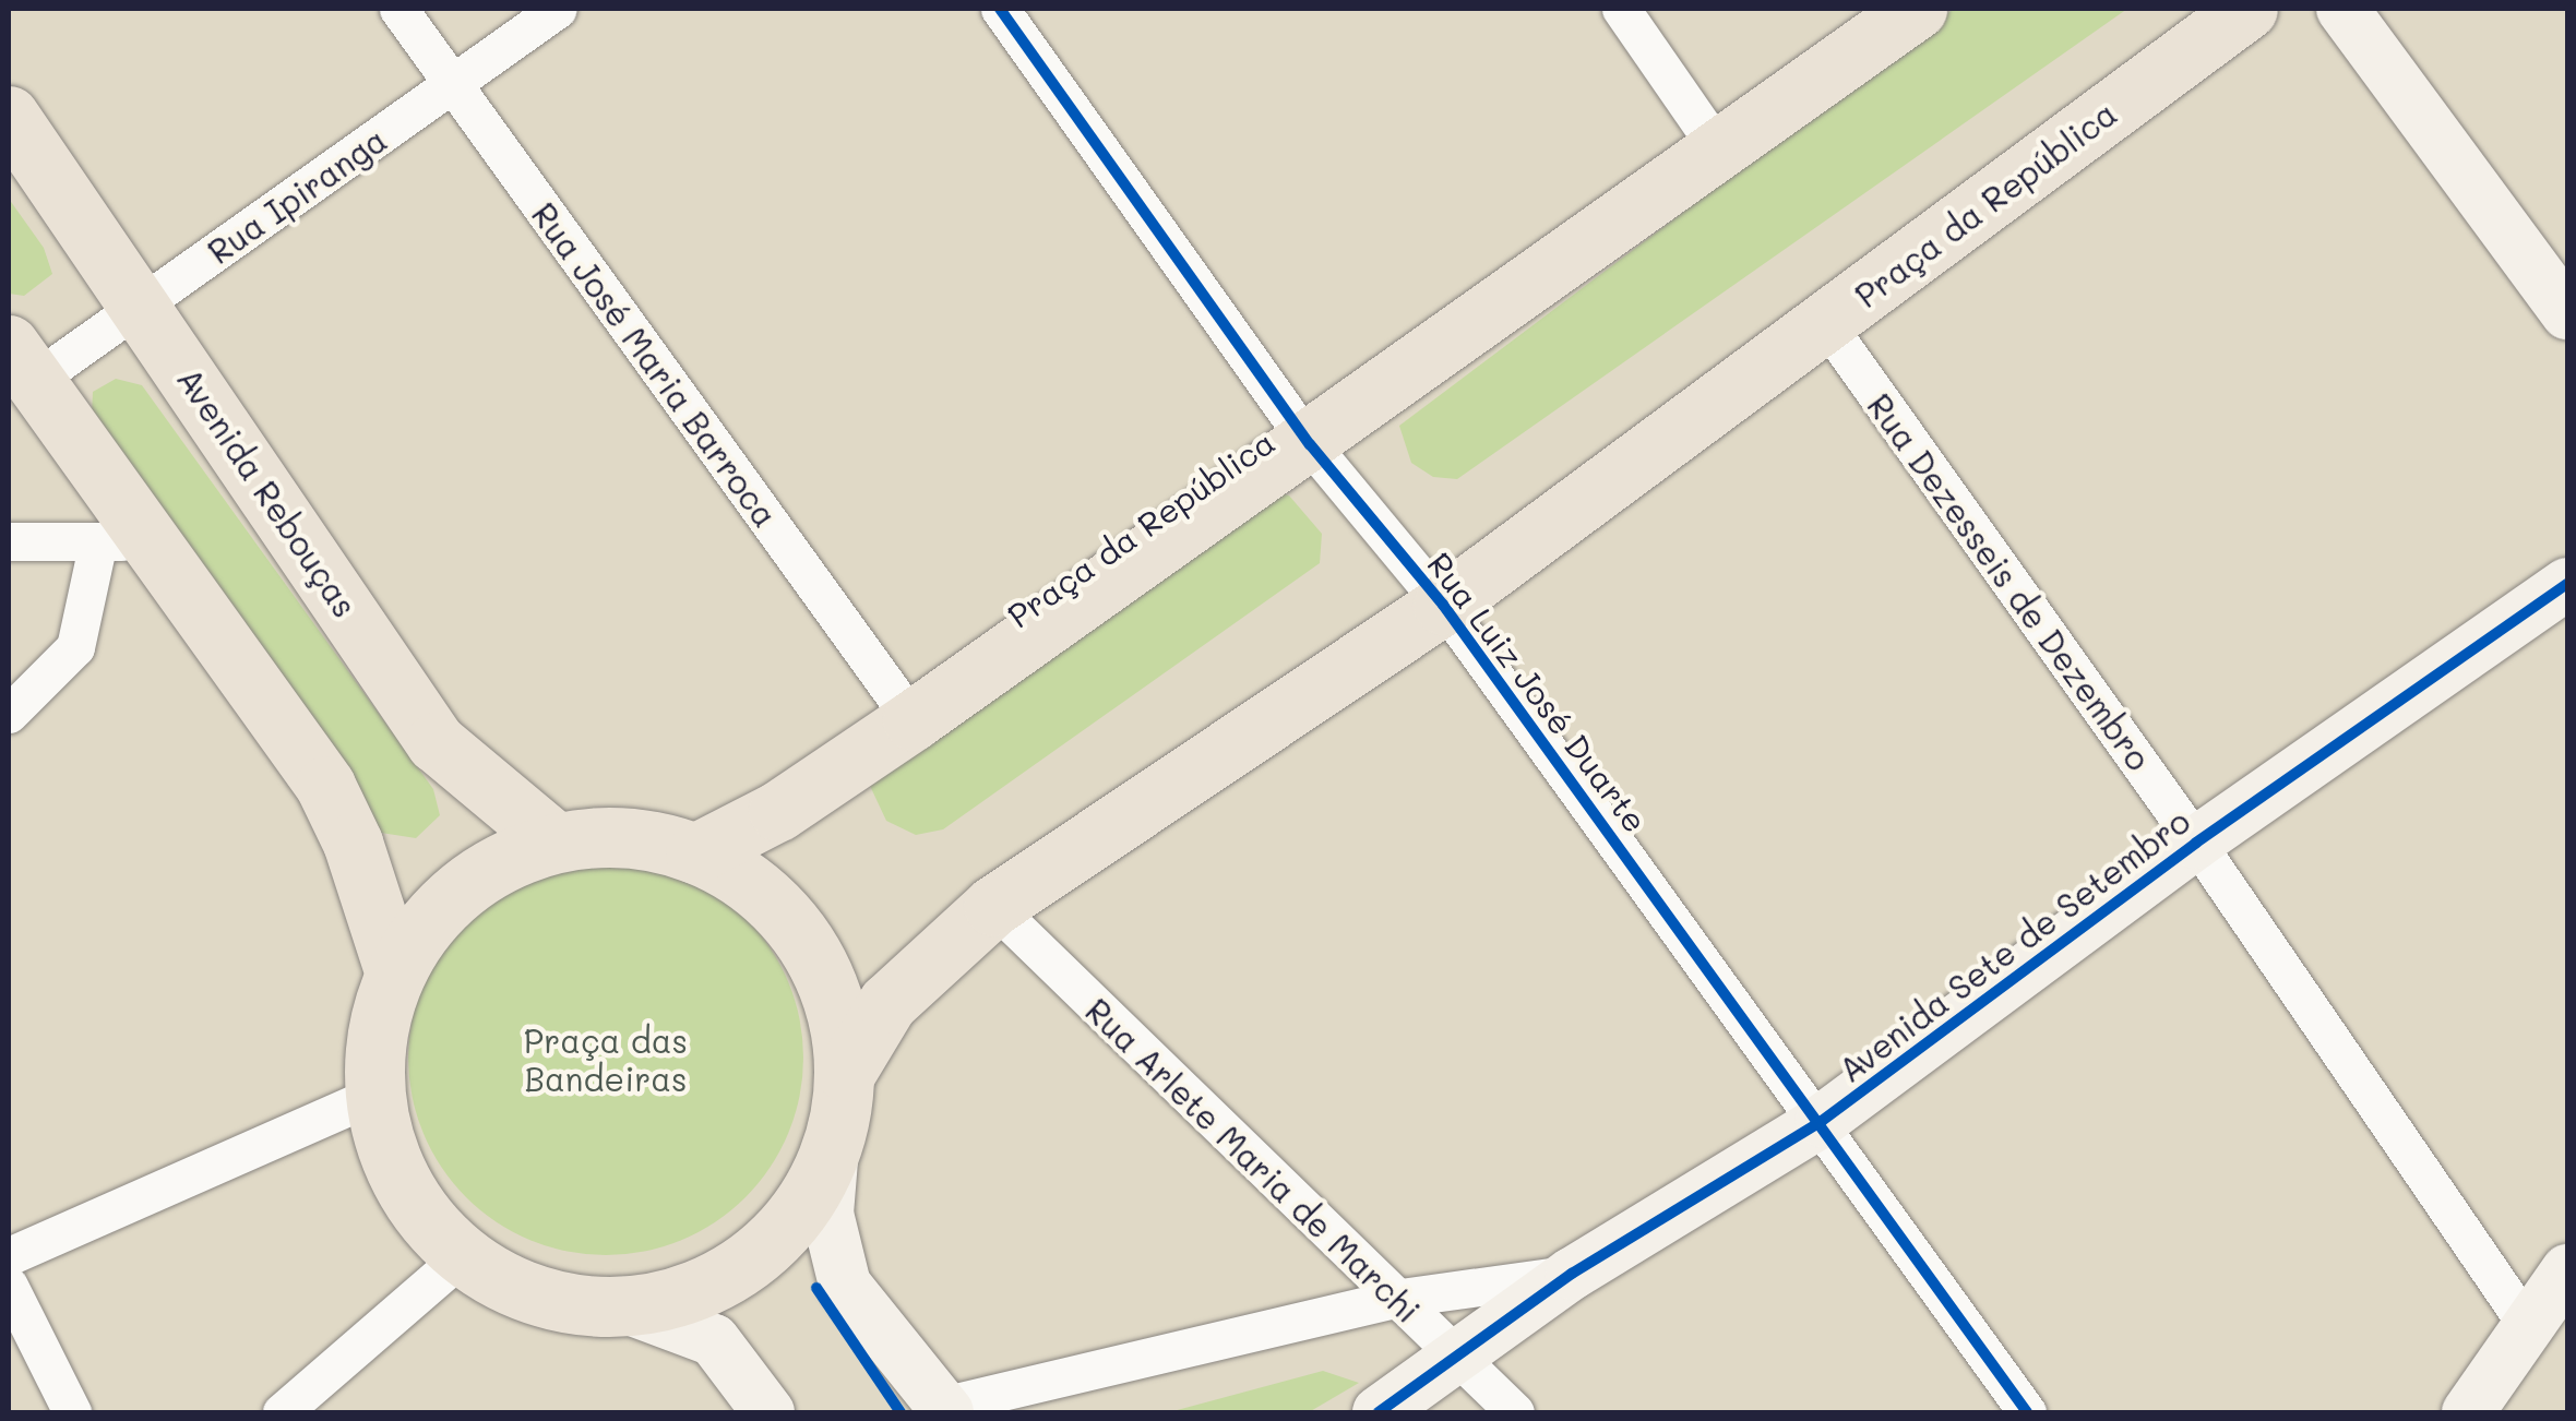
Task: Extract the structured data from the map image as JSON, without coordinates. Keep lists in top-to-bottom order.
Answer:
{
  "streets": {
    "main road": ["Praça da República", "Avenida Rebouças"],
    "street": [
      "Rua Ipiranga",
      "Rua José Maria Barroca",
      "Rua Dezesseis de Dezembro",
      "Rua Luiz José Duarte",
      "Avenida Sete de Setembro",
      "Rua Arlete Maria de Marchi"
    ]
  },
  "crossings": [
    ["Rua Ipiranga", "Rua José Maria Barroca"],
    ["Rua Ipiranga", "Avenida Rebouças"],
    ["Praça da República", "Rua José Maria Barroca"],
    ["Praça da República", "Rua Dezesseis de Dezembro"],
    ["Praça da República", "Rua Luiz José Duarte"],
    ["Praça da República", "Rua Arlete Maria de Marchi"],
    ["Rua Dezesseis de Dezembro", "Avenida Sete de Setembro"],
    ["Rua Luiz José Duarte", "Avenida Sete de Setembro"],
    ["Avenida Sete de Setembro", "Rua Arlete Maria de Marchi"]
  ],
  "parks": ["Praça das Bandeiras"]
}
